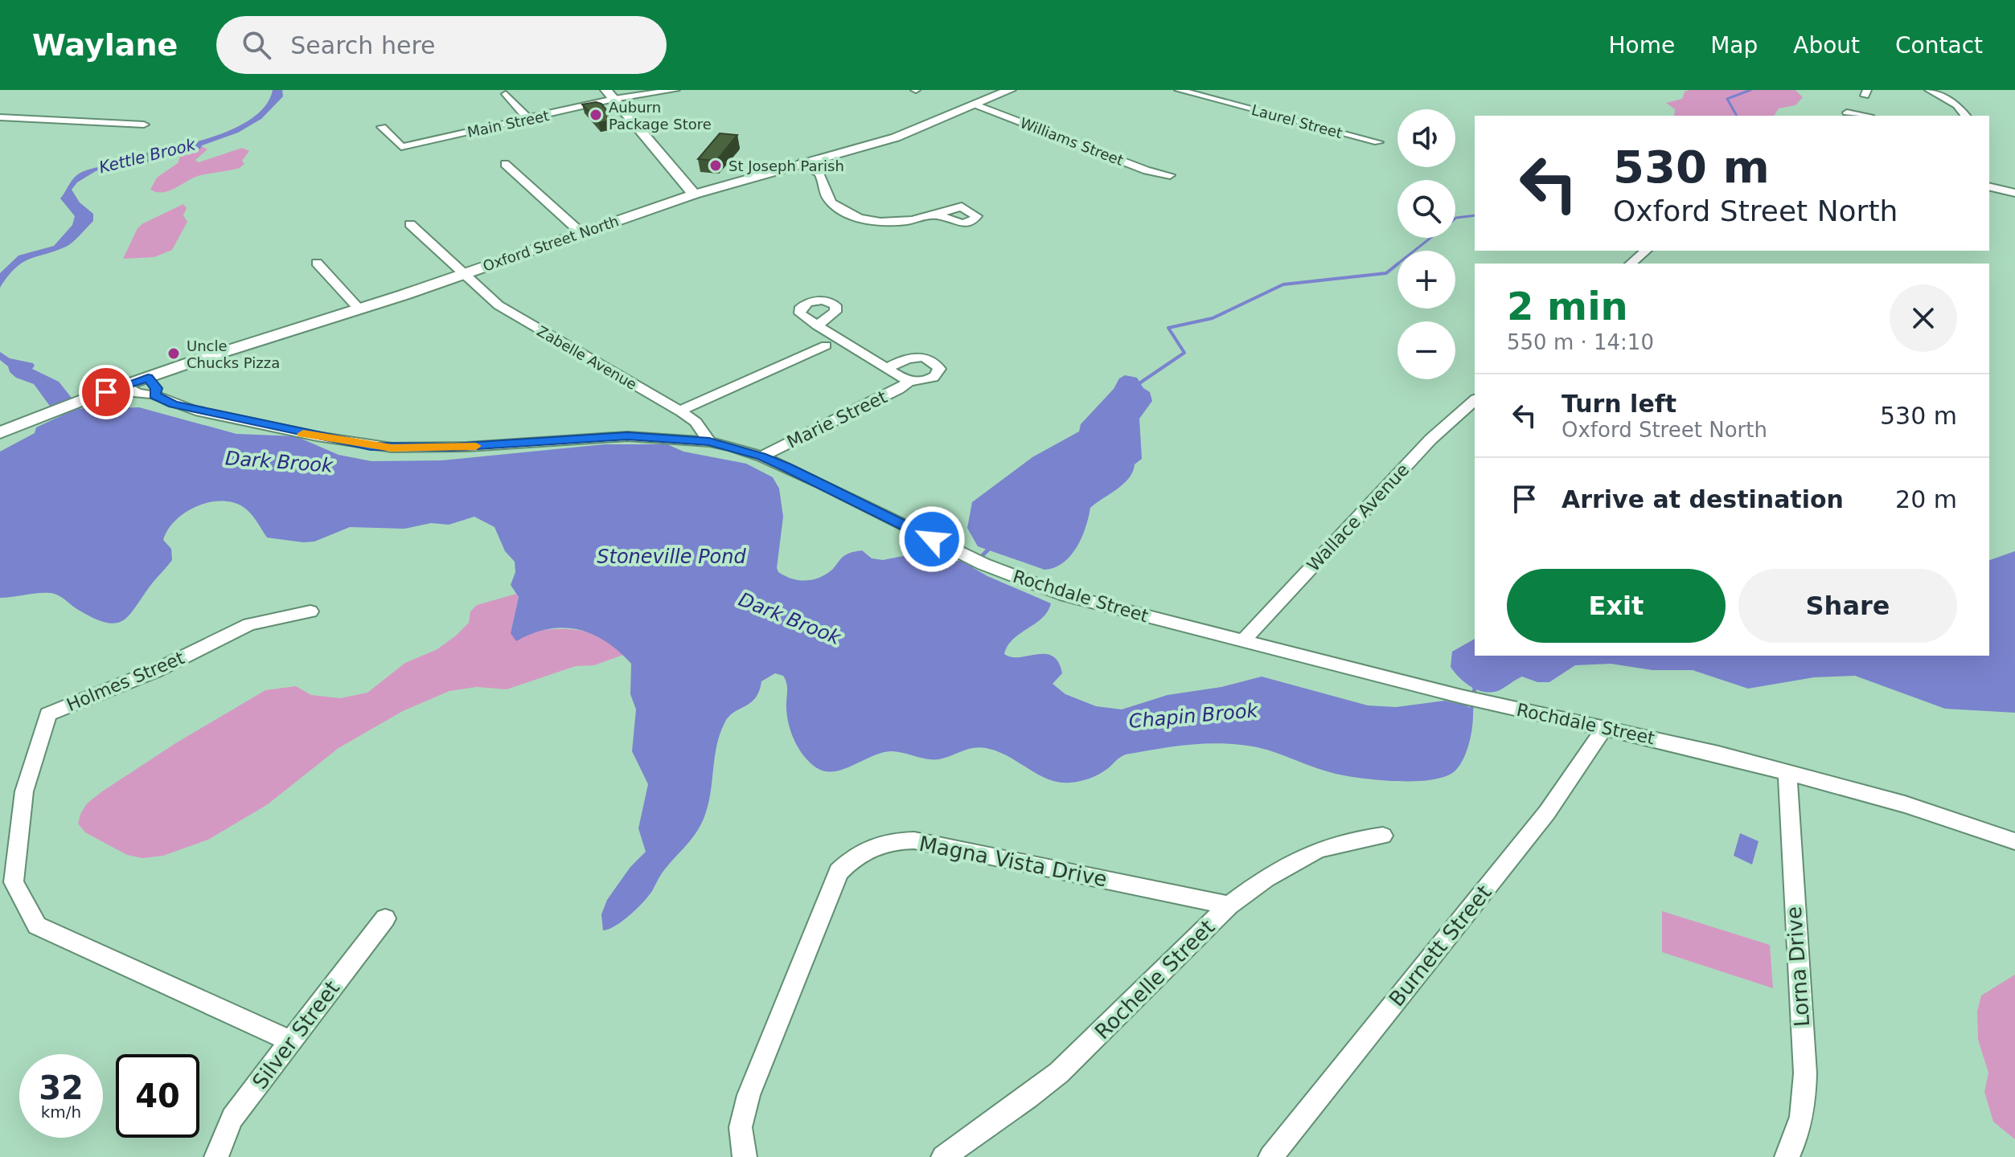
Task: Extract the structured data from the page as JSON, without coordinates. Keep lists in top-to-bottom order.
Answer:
{
  "streets": {
    "main road": ["Oxford Street North"],
    "street": [
      "Laurel Street",
      "Main Street",
      "Williams Street",
      "Zabelle Avenue",
      "Marie Street",
      "Wallace Avenue",
      "Rochdale Street",
      "Holmes Street",
      "Magna Vista Drive",
      "Burnett Street",
      "Lorna Drive",
      "Rochelle Street",
      "Silver Street"
    ]
  },
  "crossings": [
    ["Williams Street", "Oxford Street North"],
    ["Oxford Street North", "Zabelle Avenue"],
    ["Oxford Street North", "Rochdale Street"],
    ["Zabelle Avenue", "Rochdale Street"],
    ["Marie Street", "Rochdale Street"],
    ["Wallace Avenue", "Rochdale Street"],
    ["Rochdale Street", "Burnett Street"],
    ["Rochdale Street", "Lorna Drive"],
    ["Holmes Street", "Silver Street"],
    ["Magna Vista Drive", "Rochelle Street"]
  ],
  "water": [
    "Kettle Brook",
    "Dark Brook",
    "Stoneville Pond",
    "Chapin Brook"
  ],
  "places": ["Auburn Package Store", "St Joseph Parish", "Uncle Chucks Pizza"],
  "page": {
    "header": "Waylane",
    "search": "Search here",
    "nav": [
      "Home",
      "Map",
      "About",
      "Contact"
    ],
    "map_buttons": ["+", "−"],
    "turn": ["530 m", "Oxford Street North"],
    "heading": ["2 min", "550 m · 14:10"],
    "list": [
      {
        "name": "Turn left",
        "note": "Oxford Street North",
        "value": "530 m"
      },
      {
        "name": "Arrive at destination",
        "value": "20 m"
      }
    ],
    "buttons": ["Exit", "Share"],
    "speed": "32 km/h",
    "limit": "40"
  }
}
